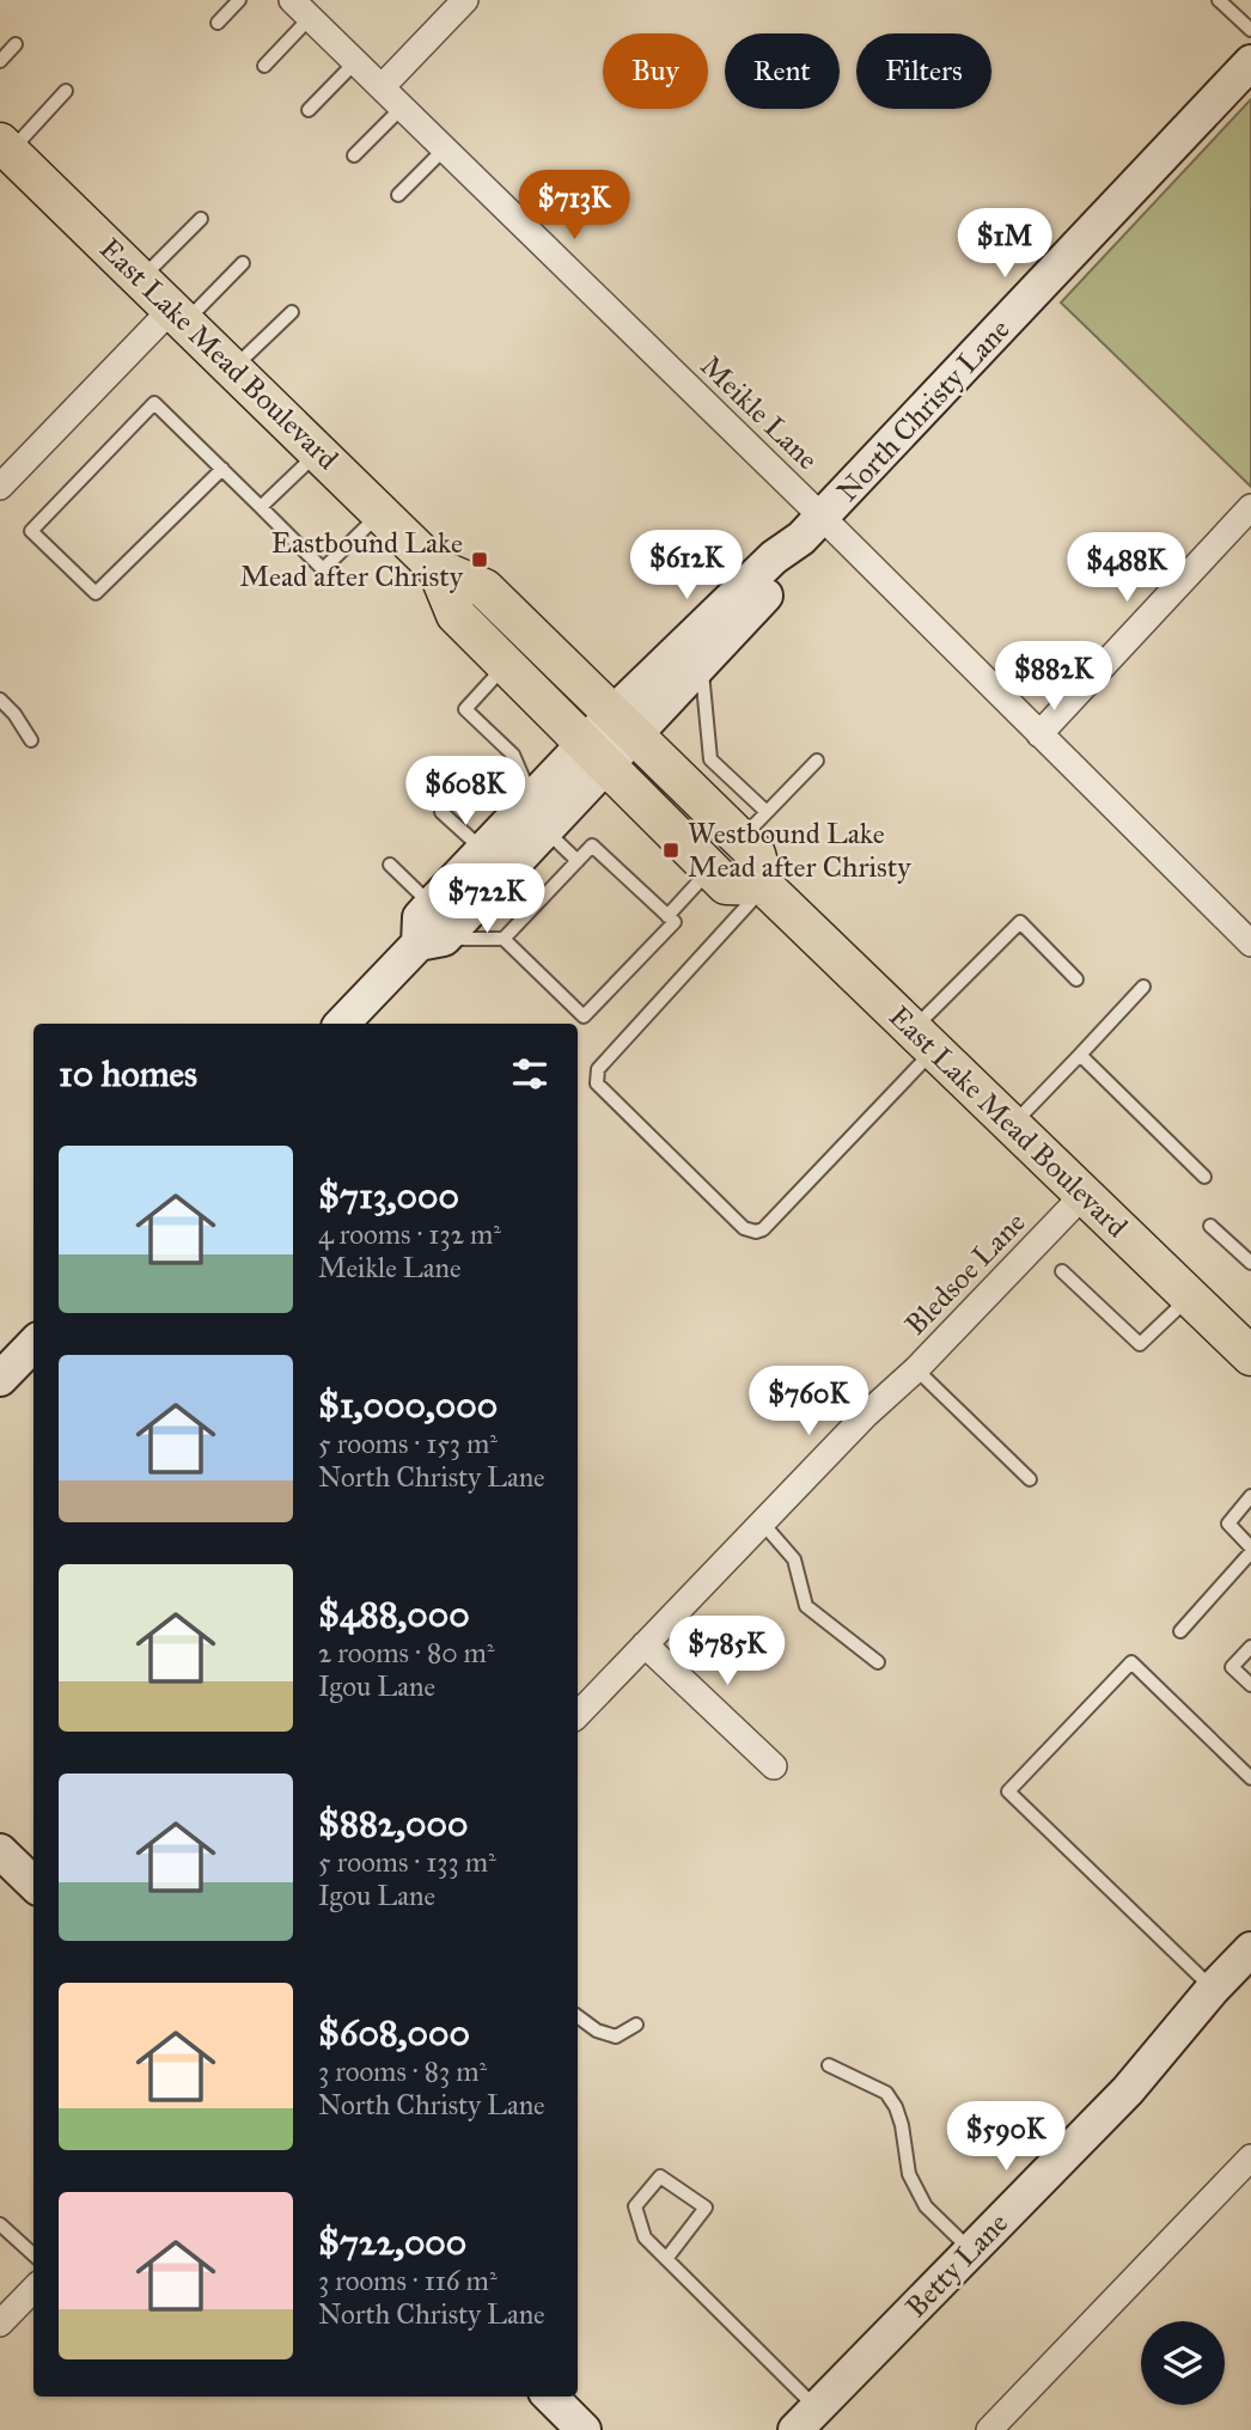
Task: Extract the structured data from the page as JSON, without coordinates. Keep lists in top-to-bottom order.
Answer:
{
  "streets": {
    "main road": ["East Lake Mead Boulevard"],
    "street": [
      "North Christy Lane",
      "Meikle Lane",
      "Bledsoe Lane",
      "Betty Lane"
    ]
  },
  "crossings": [
    ["East Lake Mead Boulevard", "North Christy Lane"],
    ["East Lake Mead Boulevard", "Bledsoe Lane"],
    ["North Christy Lane", "Meikle Lane"]
  ],
  "places": {
    "transit": ["Eastbound Lake Mead after Christy", "Westbound Lake Mead after Christy"]
  },
  "page": {
    "chip": ["Buy", "Rent", "Filters"],
    "price": [
      "$713K",
      "$1M",
      "$612K",
      "$488K",
      "$882K",
      "$608K",
      "$722K",
      "$760K",
      "$785K",
      "$590K"
    ],
    "heading": "10 homes",
    "list": [
      {
        "name": "$713,000",
        "note": "4 rooms · 132 m² · Meikle Lane"
      },
      {
        "name": "$1,000,000",
        "note": "5 rooms · 153 m² · North Christy Lane"
      },
      {
        "name": "$488,000",
        "note": "2 rooms · 80 m² · Igou Lane"
      },
      {
        "name": "$882,000",
        "note": "5 rooms · 133 m² · Igou Lane"
      },
      {
        "name": "$608,000",
        "note": "3 rooms · 83 m² · North Christy Lane"
      },
      {
        "name": "$722,000",
        "note": "3 rooms · 116 m² · North Christy Lane"
      }
    ]
  }
}
